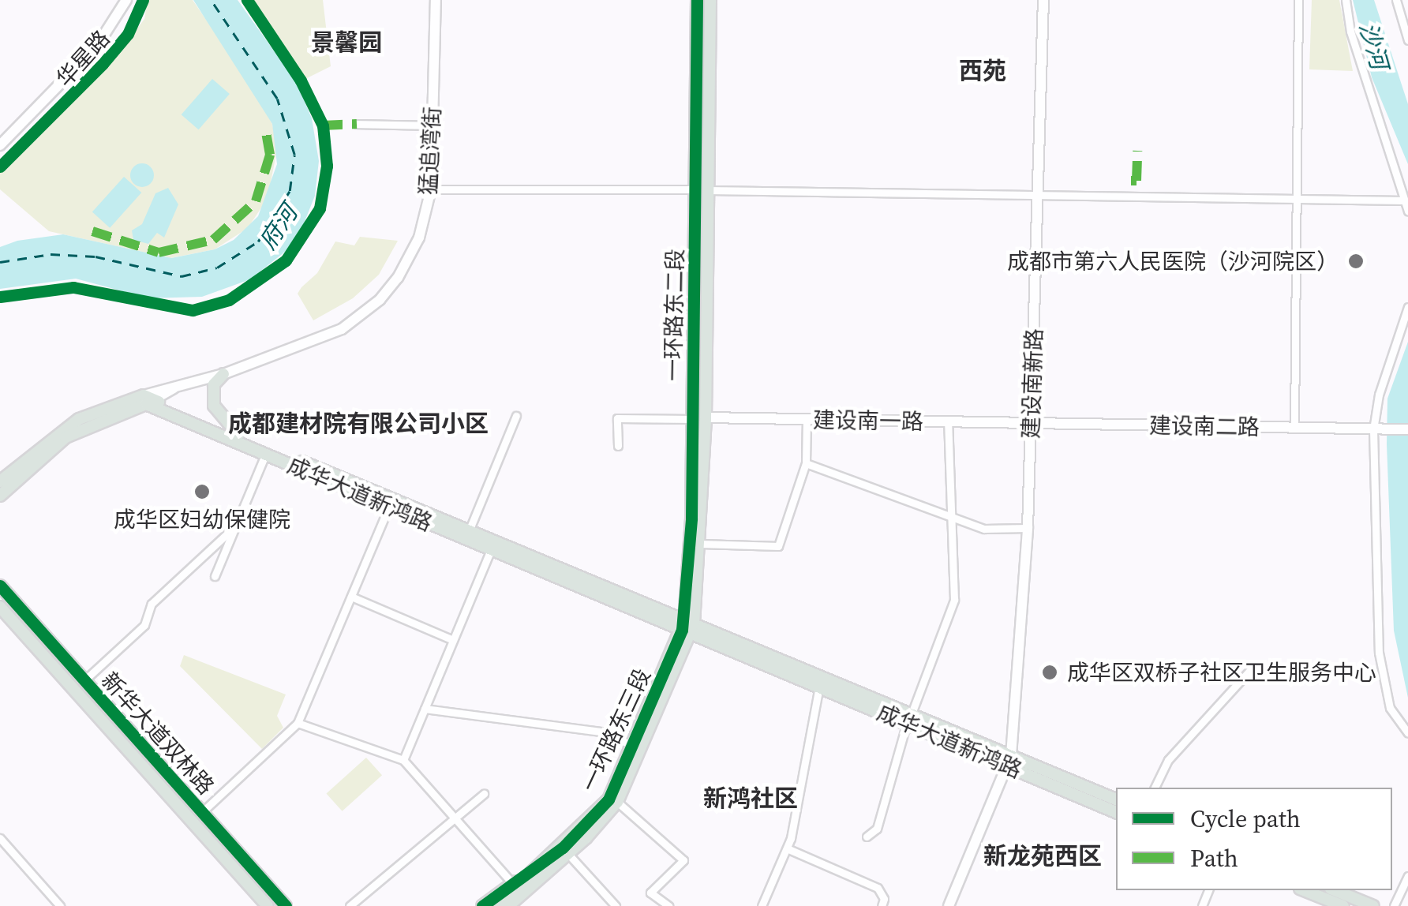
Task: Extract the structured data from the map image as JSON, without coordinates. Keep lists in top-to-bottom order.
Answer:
{
  "streets": {
    "main road": [
      "猛追湾街",
      "一环路东二段",
      "成华大道新鸿路",
      "一环路东三段",
      "新华大道双林路"
    ],
    "street": [
      "华星路",
      "建设南新路",
      "建设南一路",
      "建设南二路"
    ]
  },
  "crossings": [
    ["猛追湾街", "成华大道新鸿路"],
    ["一环路东二段", "建设南一路"],
    ["一环路东二段", "成华大道新鸿路"],
    ["一环路东二段", "一环路东三段"],
    ["建设南新路", "建设南一路"],
    ["建设南新路", "建设南二路"],
    ["建设南新路", "成华大道新鸿路"],
    ["建设南一路", "建设南二路"],
    ["成华大道新鸿路", "一环路东三段"]
  ],
  "districts": [
    "景馨园",
    "西苑",
    "成都建材院有限公司小区",
    "新鸿社区",
    "新龙苑西区"
  ],
  "water": ["沙河", "府河"],
  "places": ["成都市第六人民医院（沙河院区）", "成华区妇幼保健院", "成华区双桥子社区卫生服务中心"],
  "legend": ["Cycle path", "Path"]
}
